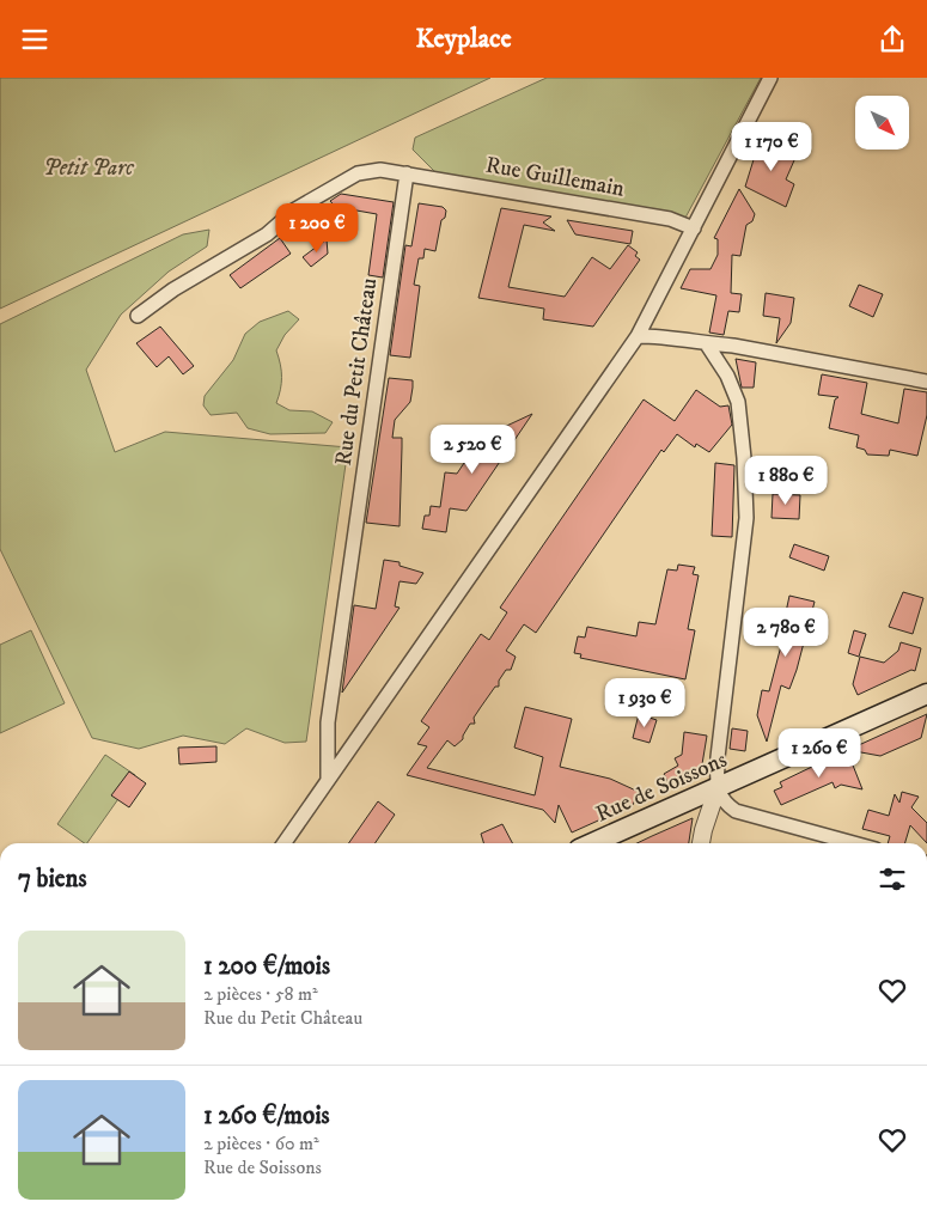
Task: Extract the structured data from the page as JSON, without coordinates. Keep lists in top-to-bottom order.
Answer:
{
  "streets": {
    "main road": ["Rue de Soissons"],
    "street": ["Rue Guillemain", "Rue du Petit Château"]
  },
  "crossings": [
    ["Rue Guillemain", "Rue du Petit Château"]
  ],
  "parks": ["Petit Parc"],
  "north": "bottom right",
  "page": {
    "header": "Keyplace",
    "price": [
      "1 170 €",
      "1 200 €",
      "2 520 €",
      "1 880 €",
      "2 780 €",
      "1 930 €",
      "1 260 €"
    ],
    "heading": "7 biens",
    "list": [
      {
        "name": "1 200 €/mois",
        "note": "2 pièces · 58 m² · Rue du Petit Château"
      },
      {
        "name": "1 260 €/mois",
        "note": "2 pièces · 60 m² · Rue de Soissons"
      }
    ]
  }
}
